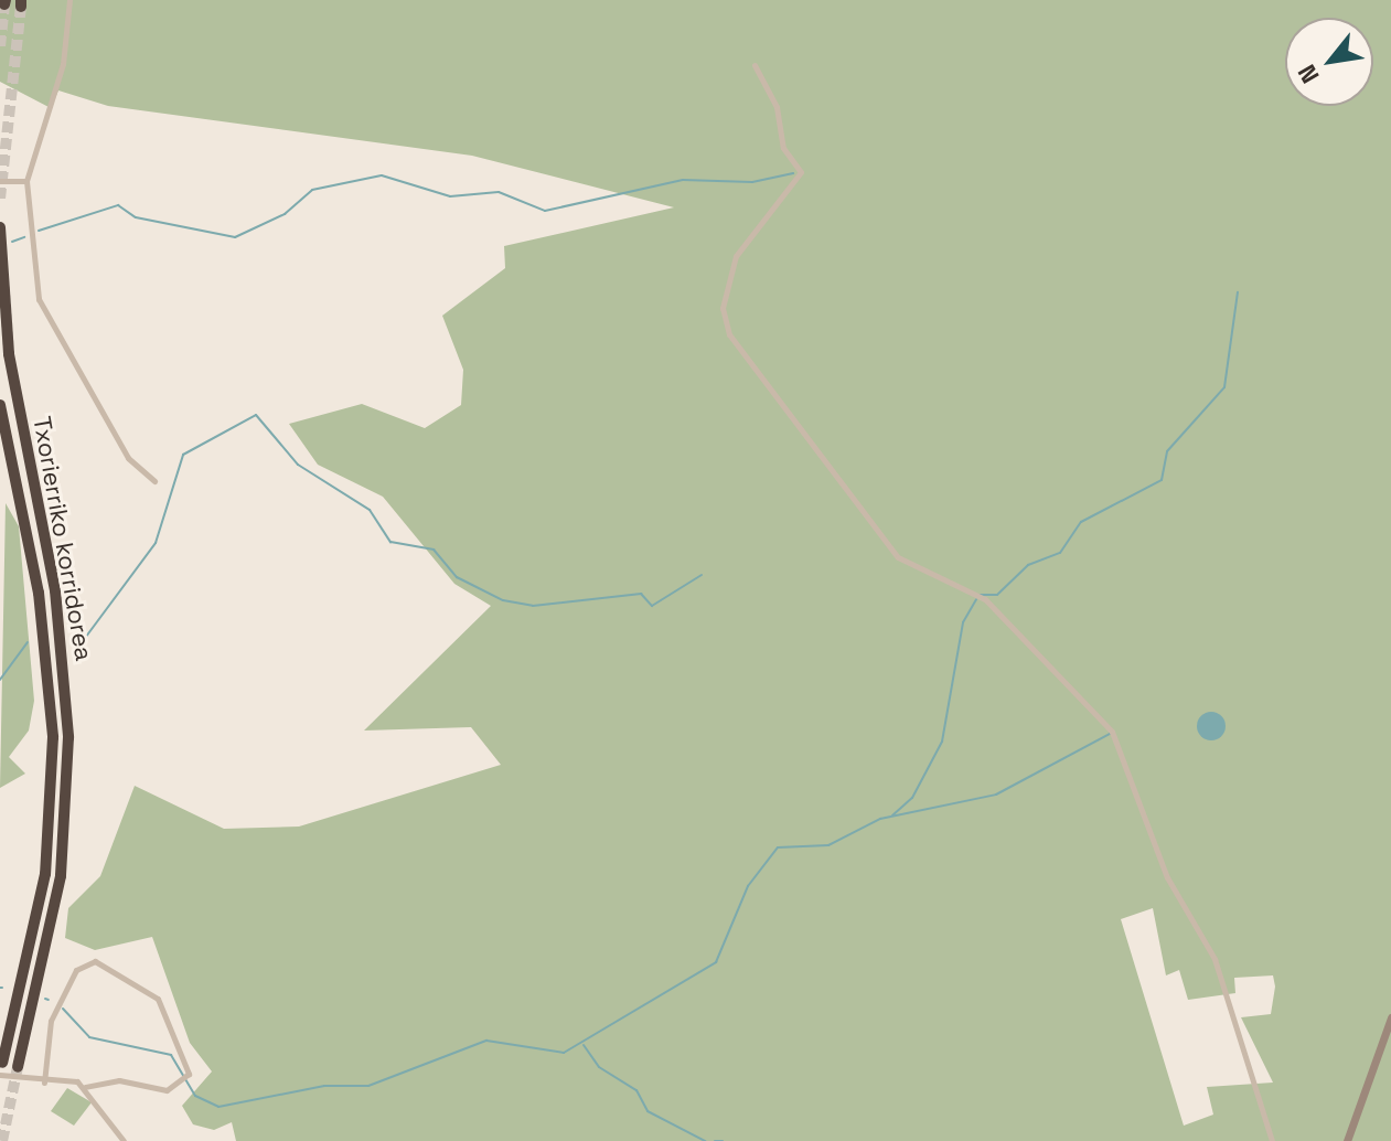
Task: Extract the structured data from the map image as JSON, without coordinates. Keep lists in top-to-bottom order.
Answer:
{
  "streets": {
    "highway": ["Txorierriko korridorea"]
  },
  "north": "bottom left"
}
